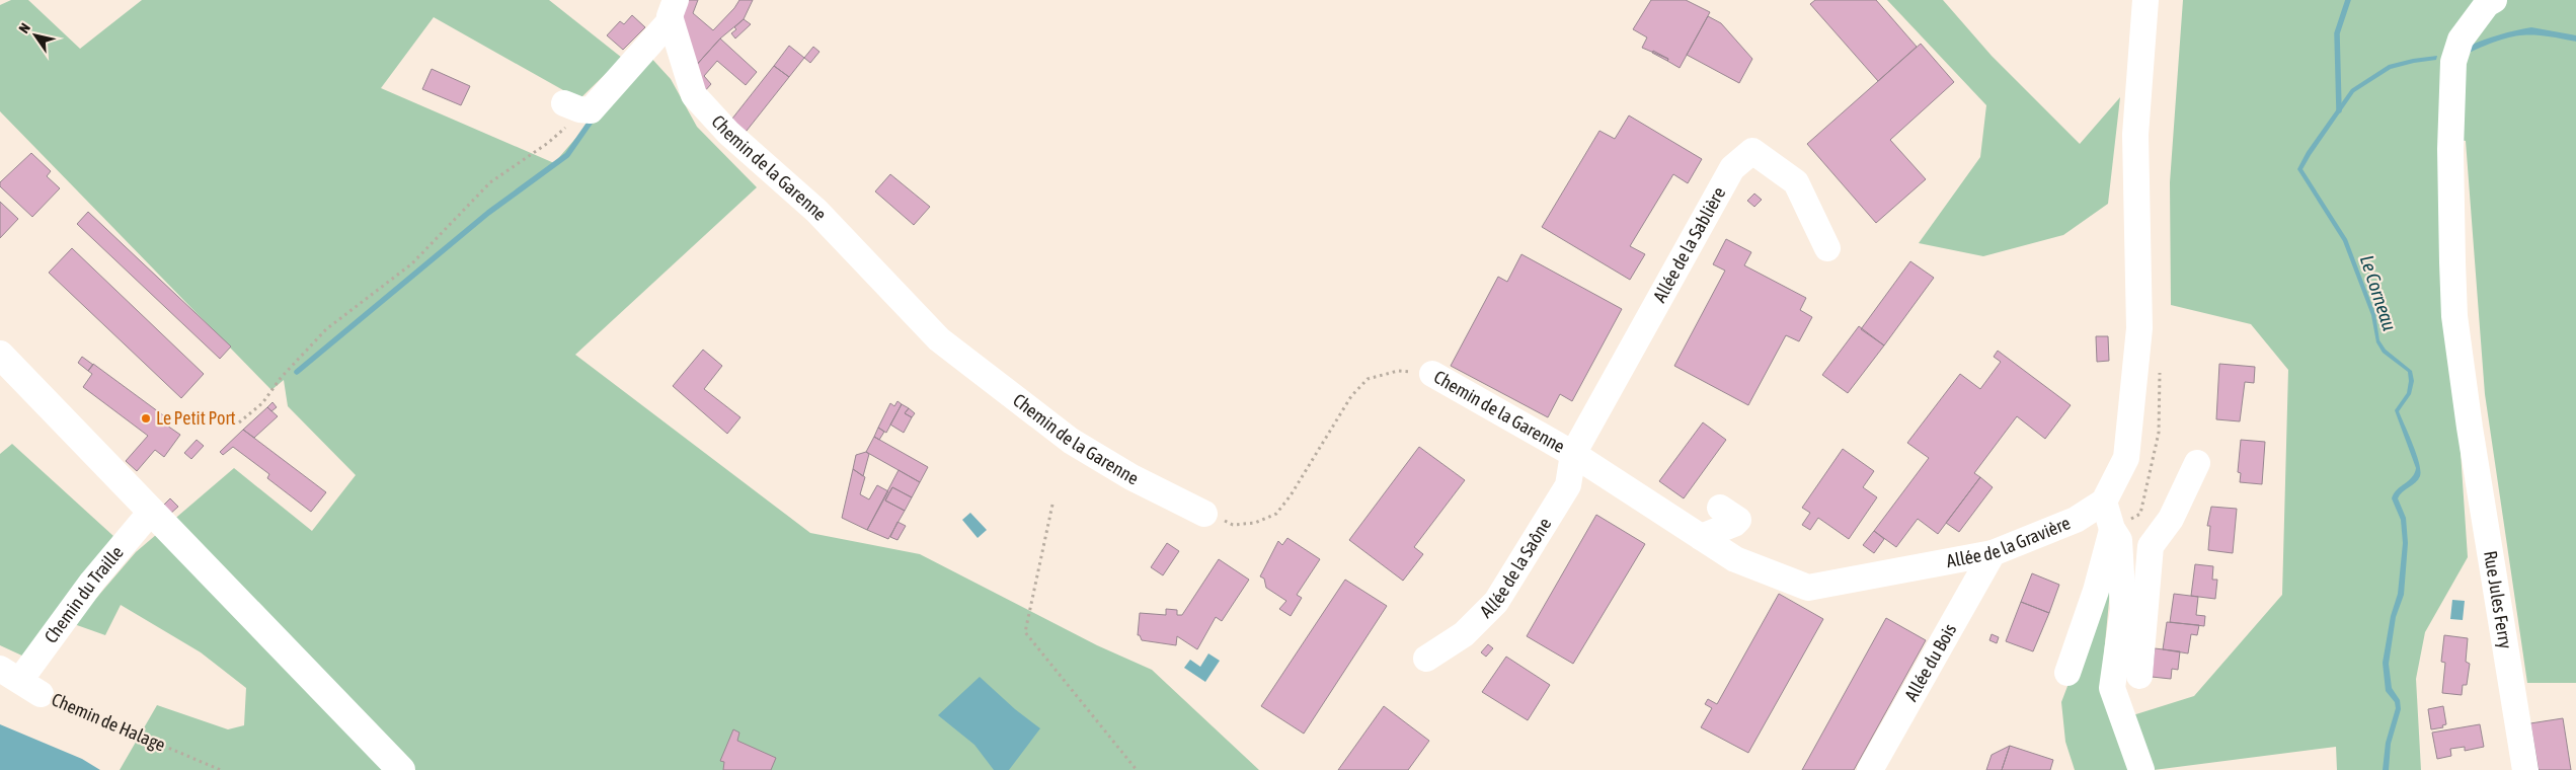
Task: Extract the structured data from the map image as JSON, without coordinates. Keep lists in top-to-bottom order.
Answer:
{
  "streets": {
    "street": [
      "Chemin de la Garenne",
      "Allée de la Sablière",
      "Allée de la Gravière",
      "Allée de la Saône",
      "Chemin du Traille",
      "Rue Jules Ferry",
      "Allée du Bois"
    ],
    "path": ["Chemin de Halage"]
  },
  "crossings": [
    ["Chemin de la Garenne", "Allée de la Sablière"],
    ["Chemin de la Garenne", "Allée de la Gravière"],
    ["Chemin de la Garenne", "Allée de la Saône"],
    ["Allée de la Sablière", "Allée de la Gravière"],
    ["Allée de la Sablière", "Allée de la Saône"],
    ["Allée de la Gravière", "Allée de la Saône"],
    ["Allée de la Gravière", "Allée du Bois"],
    ["Chemin du Traille", "Chemin de Halage"]
  ],
  "water": ["Le Corneau"],
  "places": ["Le Petit Port"],
  "north": "top left"
}
